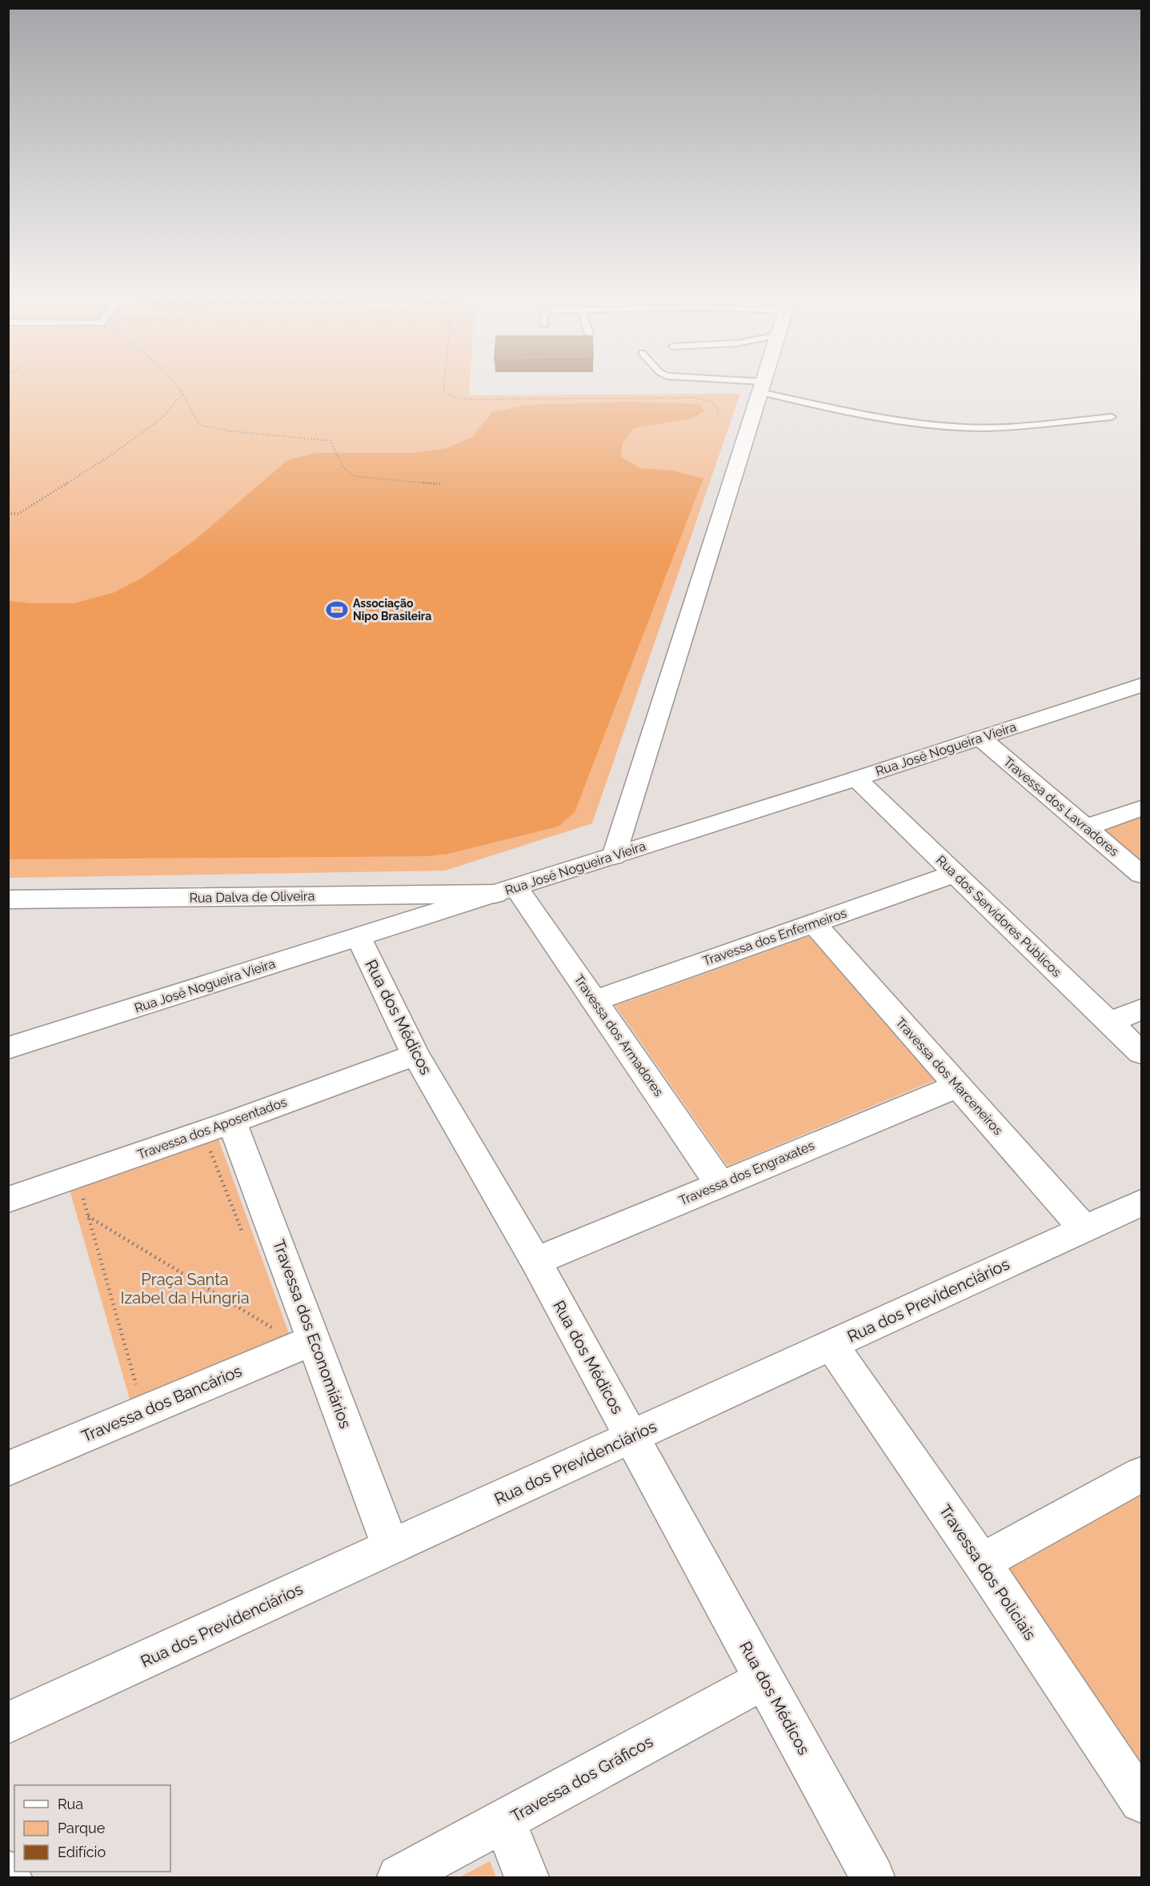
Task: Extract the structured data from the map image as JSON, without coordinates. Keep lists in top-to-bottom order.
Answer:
{
  "streets": {
    "street": [
      "Rua José Nogueira Vieira",
      "Travessa dos Lavradores",
      "Rua Dalva de Oliveira",
      "Rua dos Servidores Públicos",
      "Travessa dos Enfermeiros",
      "Rua dos Médicos",
      "Travessa dos Armadores",
      "Travessa dos Marceneiros",
      "Travessa dos Aposentados",
      "Travessa dos Engraxates",
      "Rua dos Previdenciários",
      "Travessa dos Economiários",
      "Travessa dos Bancários",
      "Travessa dos Policiais",
      "Travessa dos Gráficos"
    ]
  },
  "crossings": [
    ["Rua José Nogueira Vieira", "Travessa dos Lavradores"],
    ["Rua José Nogueira Vieira", "Rua Dalva de Oliveira"],
    ["Rua José Nogueira Vieira", "Rua dos Servidores Públicos"],
    ["Rua José Nogueira Vieira", "Rua dos Médicos"],
    ["Rua José Nogueira Vieira", "Travessa dos Armadores"],
    ["Rua Dalva de Oliveira", "Travessa dos Armadores"],
    ["Rua dos Servidores Públicos", "Travessa dos Enfermeiros"],
    ["Travessa dos Enfermeiros", "Travessa dos Armadores"],
    ["Travessa dos Enfermeiros", "Travessa dos Marceneiros"],
    ["Rua dos Médicos", "Travessa dos Aposentados"],
    ["Rua dos Médicos", "Travessa dos Engraxates"],
    ["Rua dos Médicos", "Rua dos Previdenciários"],
    ["Rua dos Médicos", "Travessa dos Gráficos"],
    ["Travessa dos Armadores", "Travessa dos Engraxates"],
    ["Travessa dos Marceneiros", "Travessa dos Engraxates"],
    ["Travessa dos Marceneiros", "Rua dos Previdenciários"],
    ["Travessa dos Aposentados", "Travessa dos Economiários"],
    ["Rua dos Previdenciários", "Travessa dos Economiários"],
    ["Rua dos Previdenciários", "Travessa dos Policiais"],
    ["Travessa dos Economiários", "Travessa dos Bancários"]
  ],
  "parks": ["Praça Santa Izabel da Hungria"],
  "places": {
    "sports": ["Associação Nipo Brasileira"]
  },
  "legend": ["Rua", "Parque", "Edifício"]
}
